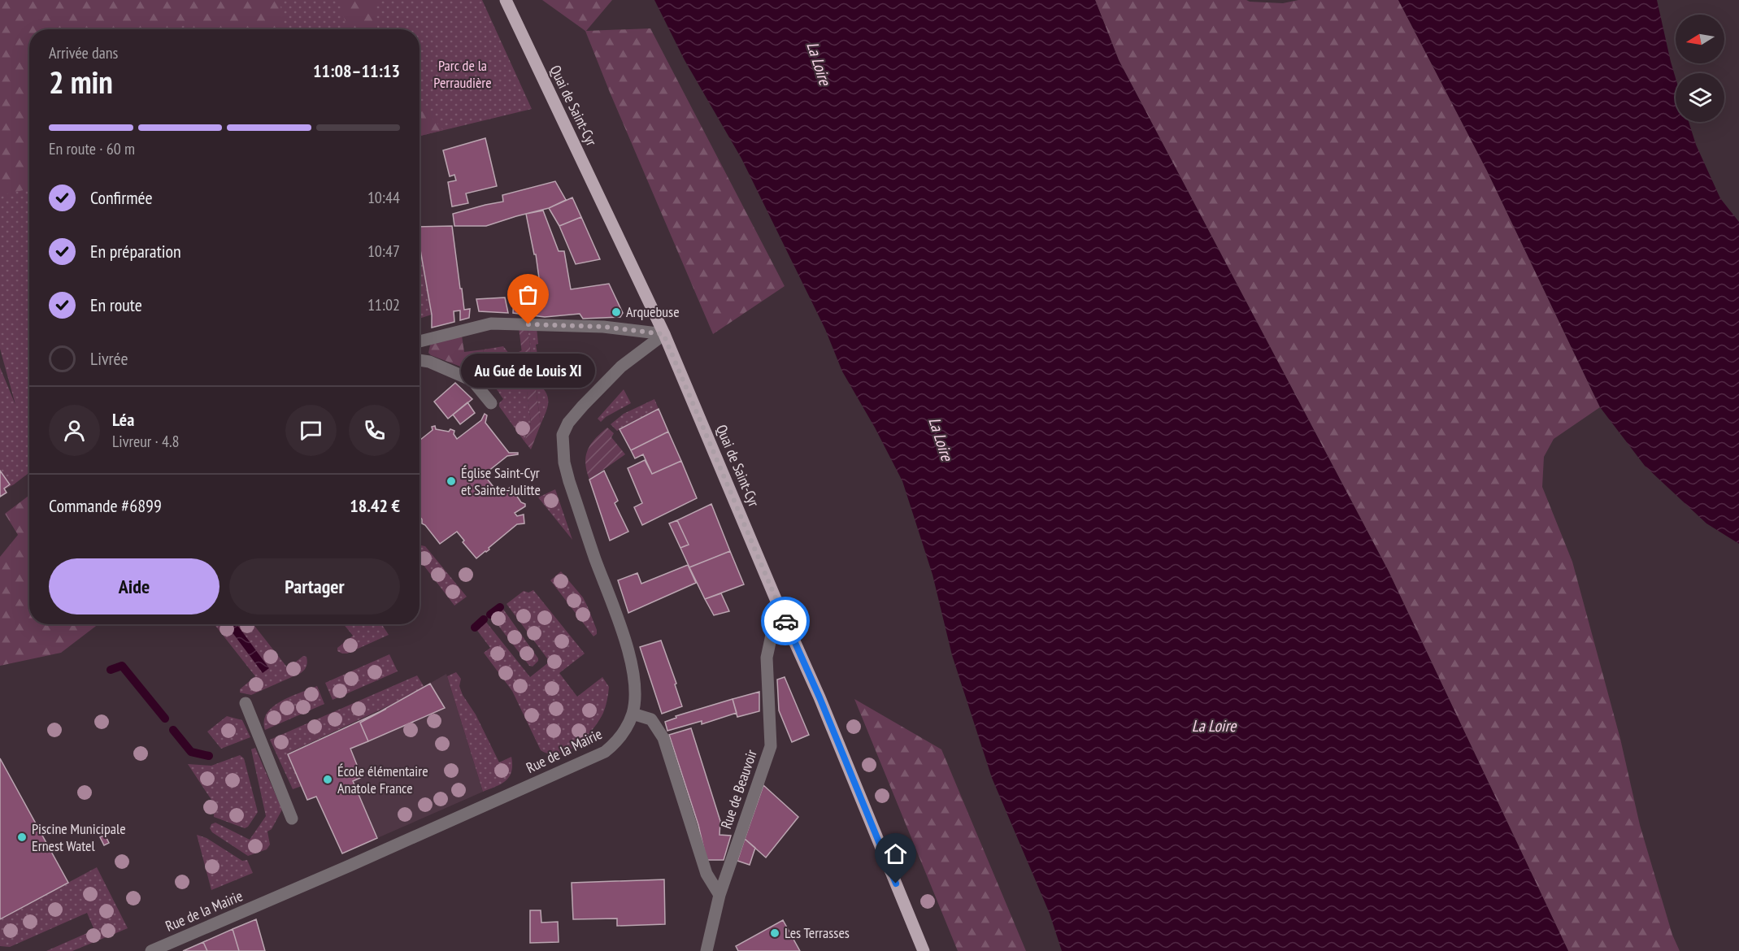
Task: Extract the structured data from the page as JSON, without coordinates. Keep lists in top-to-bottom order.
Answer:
{
  "streets": {
    "main road": ["Quai de Saint-Cyr"],
    "street": ["Rue de la Mairie", "Rue de Beauvoir"]
  },
  "crossings": [
    ["Quai de Saint-Cyr", "Rue de la Mairie"],
    ["Quai de Saint-Cyr", "Rue de Beauvoir"]
  ],
  "water": ["La Loire"],
  "parks": ["Parc de la Perraudière"],
  "places": [
    "Arquebuse",
    "Au Gué de Louis XI",
    "Église Saint-Cyr et Sainte-Julitte",
    "École élémentaire Anatole France",
    "Piscine Municipale Ernest Watel",
    "Les Terrasses"
  ],
  "north": "left",
  "page": {
    "heading": ["2 min", "Arrivée dans", "11:08–11:13"],
    "panel": [
      "Léa",
      "Livreur · 4.8",
      "Commande #6899",
      "18.42 €"
    ],
    "bar": "En route · 60 m",
    "list": [
      ["Confirmée", "10:44"],
      ["En préparation", "10:47"],
      ["En route", "11:02"],
      "Livrée"
    ],
    "bubble": "Au Gué de Louis XI",
    "buttons": ["Aide", "Partager"]
  }
}
